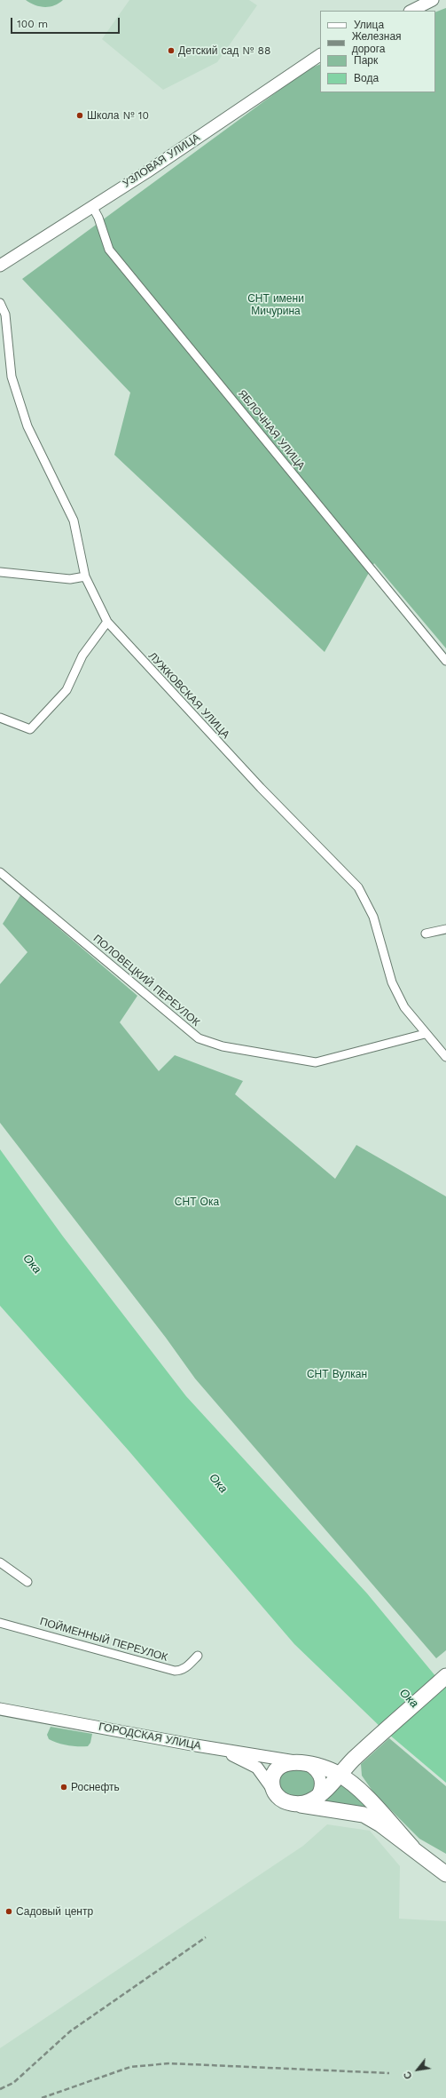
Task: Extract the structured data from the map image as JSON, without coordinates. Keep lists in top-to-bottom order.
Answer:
{
  "streets": {
    "main road": ["УЗЛОВАЯ УЛИЦА", "ГОРОДСКАЯ УЛИЦА"],
    "street": [
      "ЯБЛОЧНАЯ УЛИЦА",
      "ЛУЖКОВСКАЯ УЛИЦА",
      "ПОЛОВЕЦКИЙ ПЕРЕУЛОК",
      "ПОЙМЕННЫЙ ПЕРЕУЛОК"
    ]
  },
  "crossings": [
    ["УЗЛОВАЯ УЛИЦА", "ЯБЛОЧНАЯ УЛИЦА"],
    ["ЛУЖКОВСКАЯ УЛИЦА", "ПОЛОВЕЦКИЙ ПЕРЕУЛОК"]
  ],
  "water": ["Ока"],
  "parks": ["СНТ имени Мичурина", "СНТ Ока", "СНТ Вулкан"],
  "places": [
    "Детский сад № 88",
    "Школа № 10",
    "Роснефть",
    "Садовый центр"
  ],
  "legend": [
    "Улица",
    "Железная дорога",
    "Парк",
    "Вода"
  ],
  "scale_bar": "100 m",
  "north": "bottom left"
}
